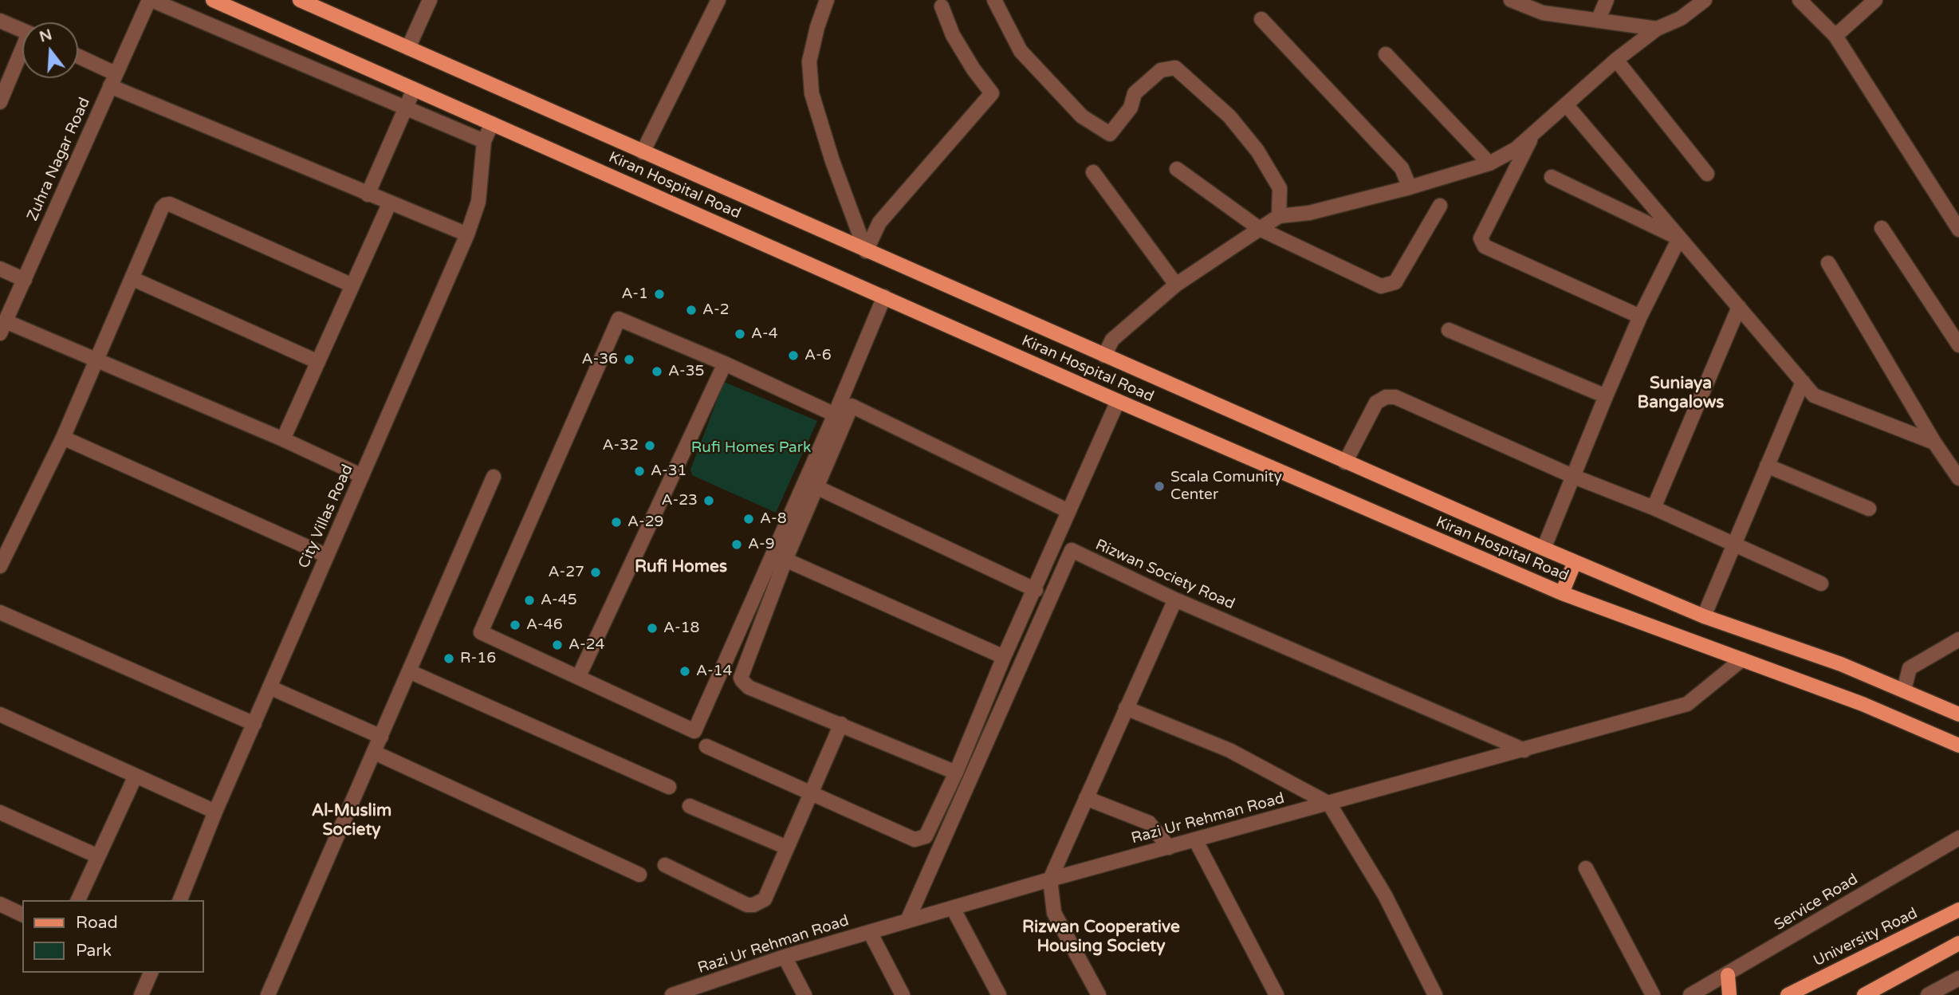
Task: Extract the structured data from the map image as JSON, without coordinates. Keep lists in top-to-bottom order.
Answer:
{
  "streets": {
    "main road": ["Kiran Hospital Road", "University Road"],
    "street": [
      "Zuhra Nagar Road",
      "City Villas Road",
      "Rizwan Society Road",
      "Razi Ur Rehman Road",
      "Service Road"
    ]
  },
  "crossings": [
    ["Zuhra Nagar Road", "City Villas Road"],
    ["Kiran Hospital Road", "City Villas Road"],
    ["Kiran Hospital Road", "Razi Ur Rehman Road"],
    ["Rizwan Society Road", "Razi Ur Rehman Road"]
  ],
  "districts": [
    "Suniaya Bangalows",
    "Rufi Homes",
    "Al-Muslim Society",
    "Rizwan Cooperative Housing Society"
  ],
  "parks": ["Rufi Homes Park"],
  "places": [
    "A-1",
    "A-2",
    "A-4",
    "A-6",
    "A-36",
    "A-35",
    "A-32",
    "A-31",
    "Scala Comunity Center",
    "A-23",
    "A-8",
    "A-29",
    "A-9",
    "A-27",
    "A-45",
    "A-46",
    "A-18",
    "A-24",
    "R-16",
    "A-14"
  ],
  "legend": ["Road", "Park"],
  "north": "top"
}
